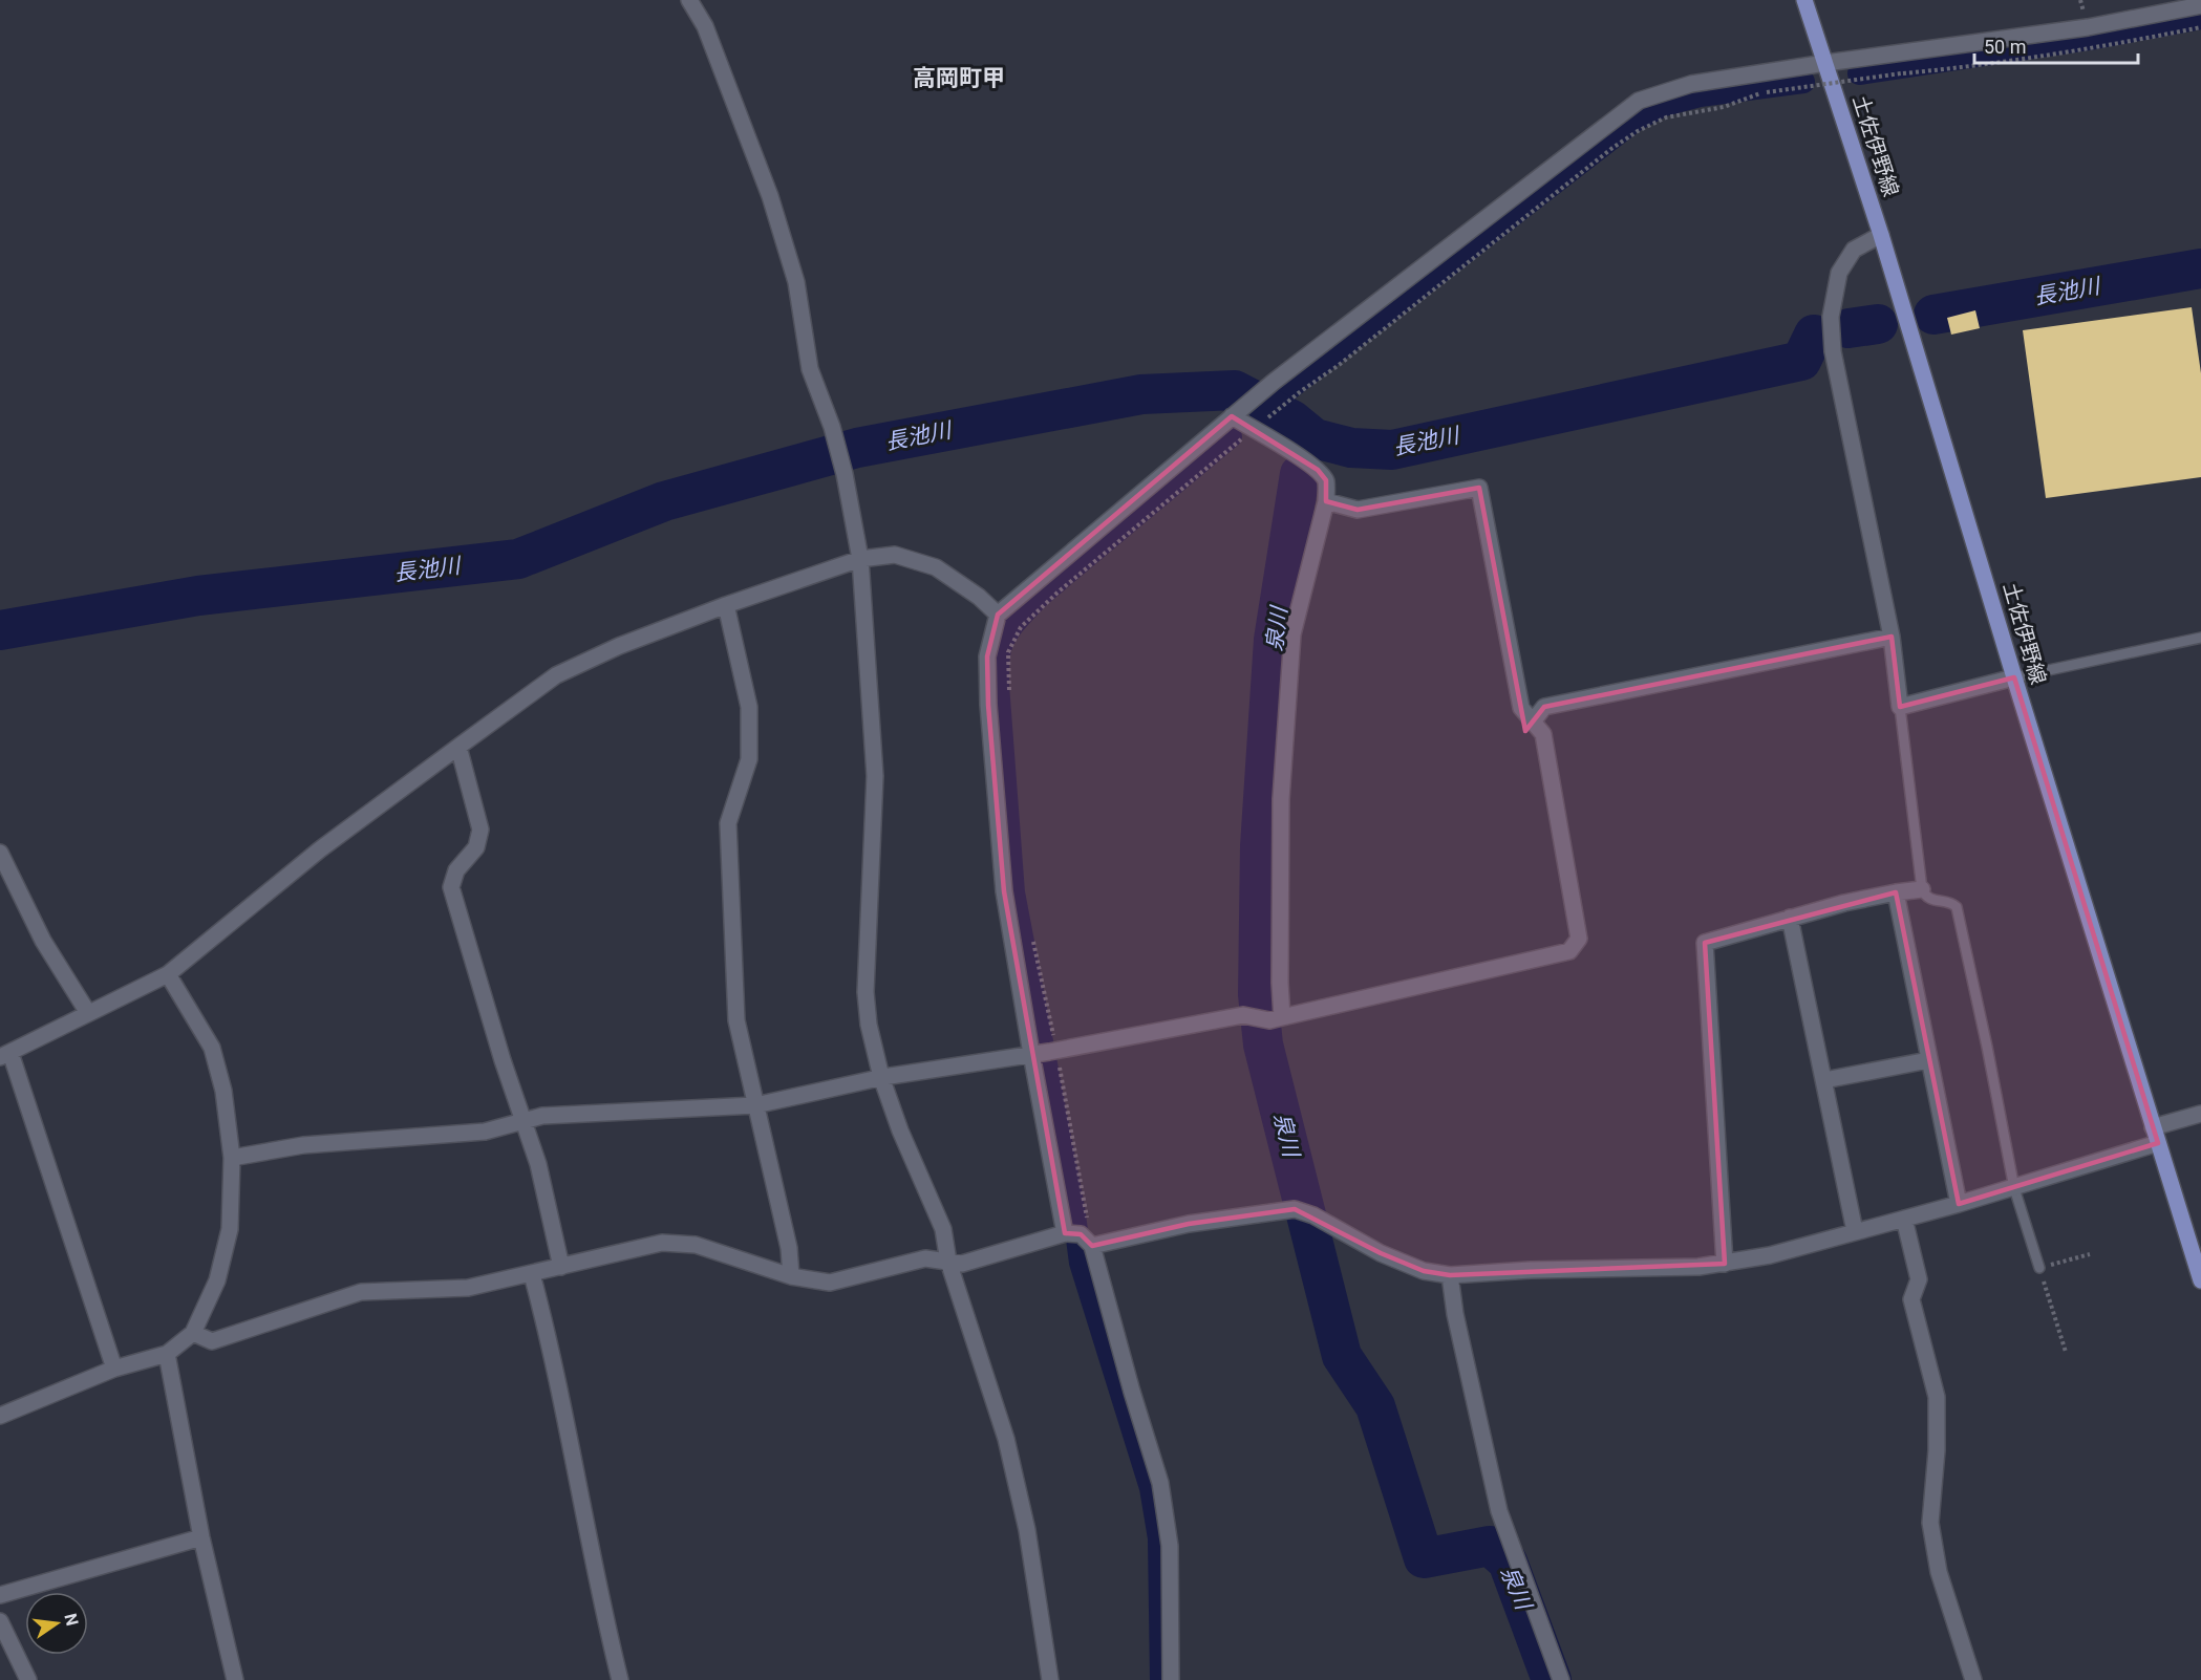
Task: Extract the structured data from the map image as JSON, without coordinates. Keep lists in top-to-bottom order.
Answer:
{
  "streets": {
    "main road": ["土佐伊野線"]
  },
  "districts": ["高岡町甲"],
  "water": ["長池川", "泉川"],
  "scale_bar": "50 m",
  "north": "right"
}
